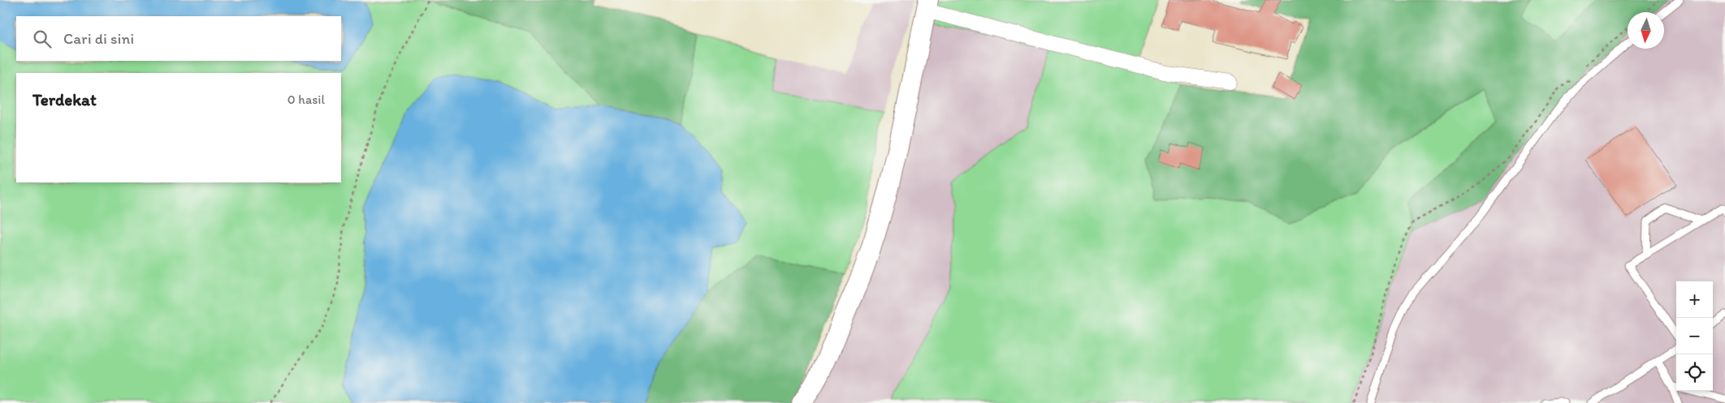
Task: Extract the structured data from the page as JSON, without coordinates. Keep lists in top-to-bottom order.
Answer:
{
  "north": "bottom",
  "page": {
    "search": "Cari di sini",
    "heading": ["Terdekat", "0 hasil"],
    "map_buttons": ["+", "−"]
  }
}
